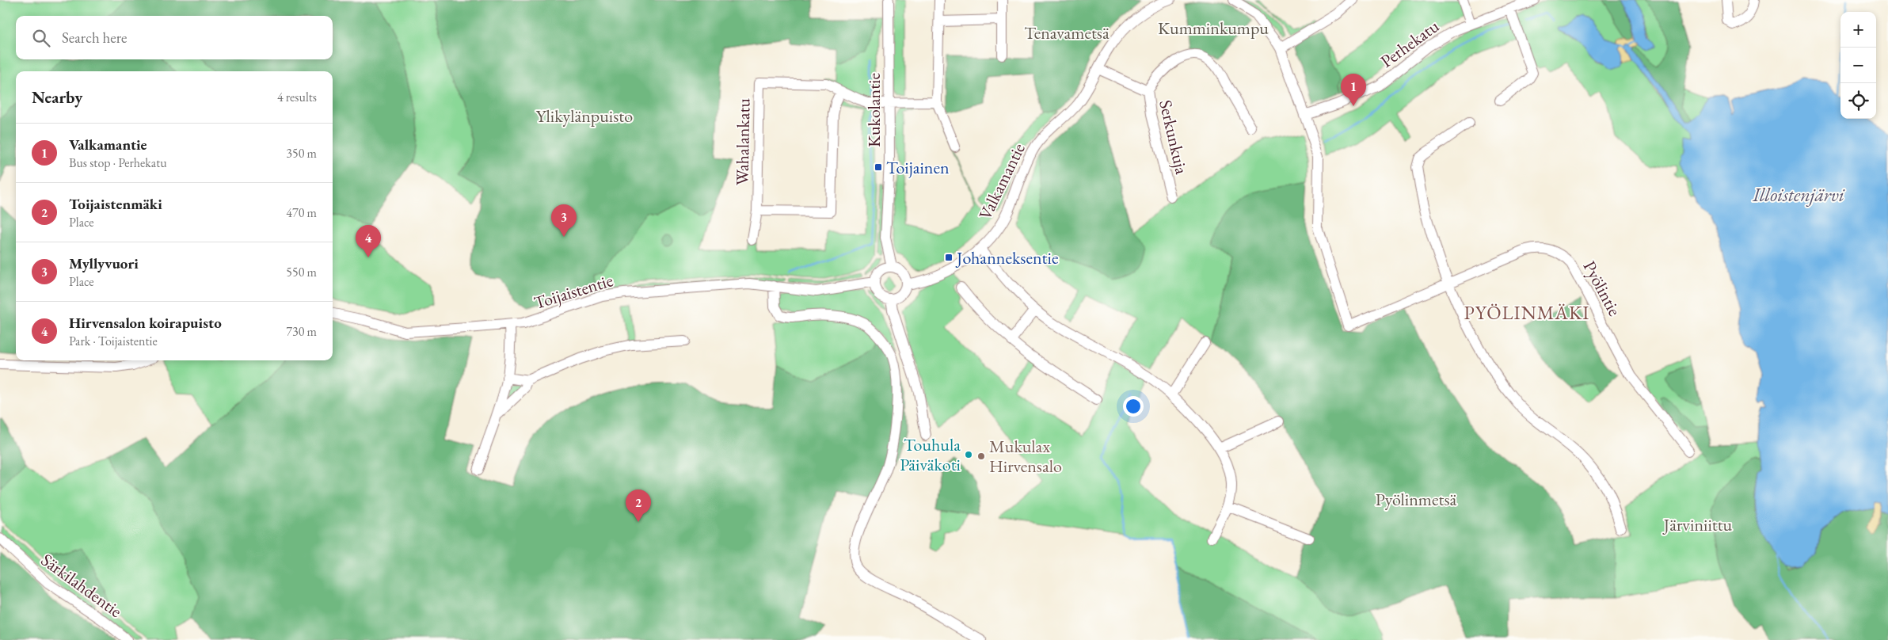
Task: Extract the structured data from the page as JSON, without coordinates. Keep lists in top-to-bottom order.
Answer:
{
  "streets": {
    "street": [
      "Perhekatu",
      "Kukolantie",
      "Serkunkuja",
      "Wahalankatu",
      "Valkamantie",
      "Pyölintie",
      "Toijaistentie",
      "Särkilahdentie"
    ]
  },
  "crossings": [
    ["Perhekatu", "Pyölintie"],
    ["Kukolantie", "Wahalankatu"],
    ["Kukolantie", "Valkamantie"],
    ["Kukolantie", "Toijaistentie"],
    ["Serkunkuja", "Valkamantie"],
    ["Valkamantie", "Toijaistentie"]
  ],
  "districts": ["PYÖLINMÄKI"],
  "water": ["Illoistenjärvi"],
  "parks": [
    "Kumminkumpu",
    "Tenavametsä",
    "Ylikylänpuisto",
    "Pyölinmetsä",
    "Järviniittu"
  ],
  "places": {
    "transit": ["Toijainen", "Johanneksentie"],
    "other": ["Touhula Päiväkoti", "Mukulax Hirvensalo"]
  },
  "page": {
    "map_buttons": ["+", "−"],
    "search": "Search here",
    "heading": ["Nearby", "4 results"],
    "pins": [
      "1",
      "3",
      "4",
      "2"
    ],
    "list": [
      {
        "mark": "1",
        "name": "Valkamantie",
        "note": "Bus stop · Perhekatu",
        "value": "350 m"
      },
      {
        "mark": "2",
        "name": "Toijaistenmäki",
        "note": "Place",
        "value": "470 m"
      },
      {
        "mark": "3",
        "name": "Myllyvuori",
        "note": "Place",
        "value": "550 m"
      },
      {
        "mark": "4",
        "name": "Hirvensalon koirapuisto",
        "note": "Park · Toijaistentie",
        "value": "730 m"
      }
    ]
  }
}
